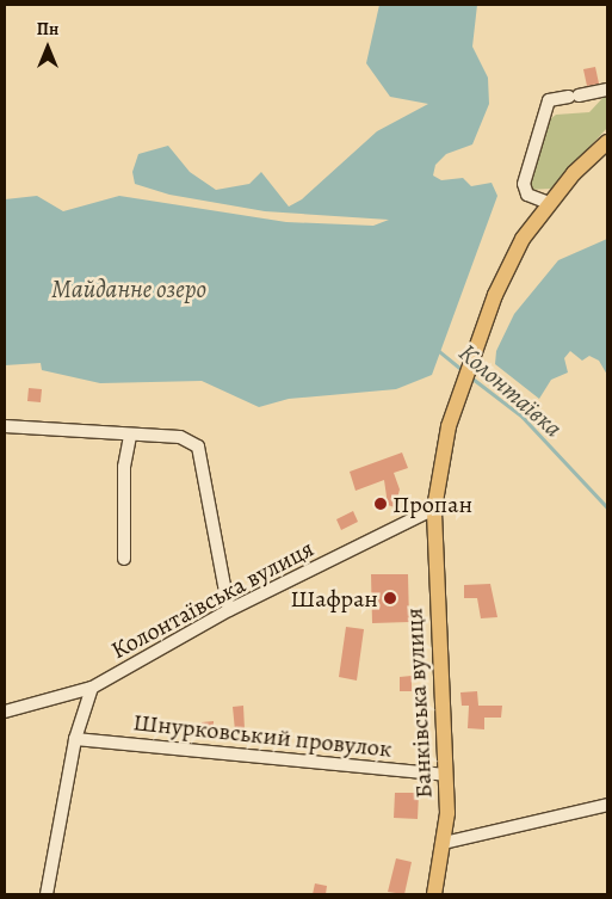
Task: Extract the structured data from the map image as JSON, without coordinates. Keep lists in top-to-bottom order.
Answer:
{
  "streets": {
    "main road": ["Банківська вулиця"],
    "street": ["Колонтаївська вулиця", "Шнурковський провулок"]
  },
  "crossings": [
    ["Колонтаївська вулиця", "Банківська вулиця"],
    ["Банківська вулиця", "Шнурковський провулок"]
  ],
  "water": ["Майданне озеро", "Колонтаївка"],
  "places": ["Пропан", "Шафран"],
  "north": "top"
}
